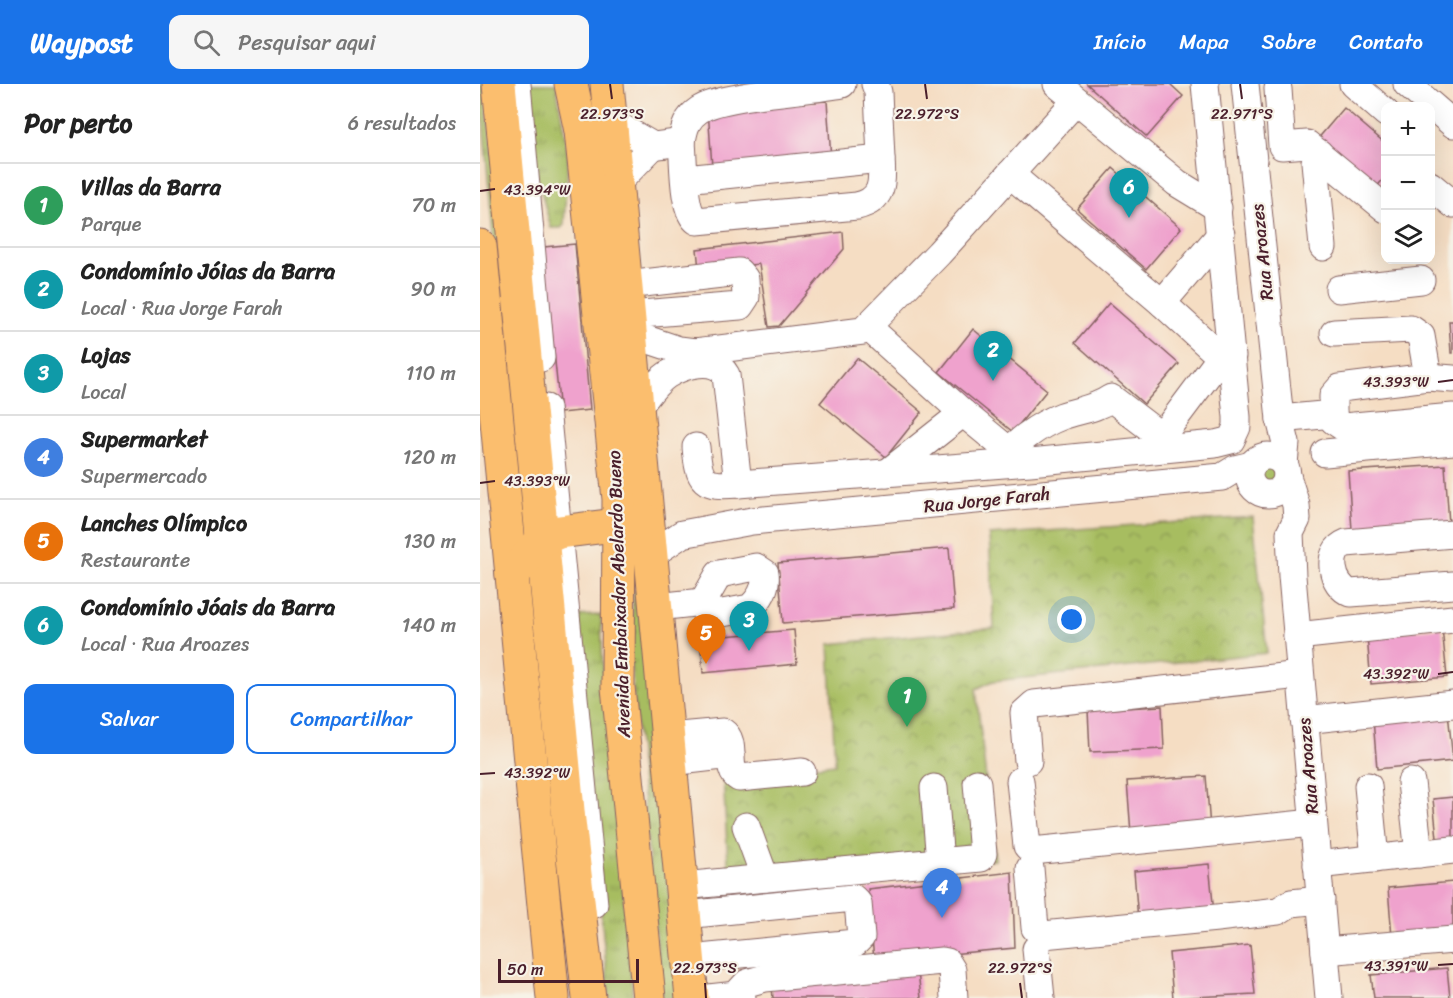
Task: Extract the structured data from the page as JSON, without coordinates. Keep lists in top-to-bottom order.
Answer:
{
  "streets": {
    "main road": ["Avenida Embaixador Abelardo Bueno"],
    "street": ["Rua Aroazes", "Rua Jorge Farah"]
  },
  "crossings": [
    ["Rua Aroazes", "Rua Jorge Farah"],
    ["Rua Jorge Farah", "Avenida Embaixador Abelardo Bueno"]
  ],
  "scale_bar": "50 m",
  "page": {
    "header": "Waypost",
    "search": "Pesquisar aqui",
    "nav": [
      "Início",
      "Mapa",
      "Sobre",
      "Contato"
    ],
    "heading": ["Por perto", "6 resultados"],
    "map_buttons": ["+", "−"],
    "list": [
      {
        "mark": "1",
        "name": "Villas da Barra",
        "note": "Parque",
        "value": "70 m"
      },
      {
        "mark": "2",
        "name": "Condomínio Jóias da Barra",
        "note": "Local · Rua Jorge Farah",
        "value": "90 m"
      },
      {
        "mark": "3",
        "name": "Lojas",
        "note": "Local",
        "value": "110 m"
      },
      {
        "mark": "4",
        "name": "Supermarket",
        "note": "Supermercado",
        "value": "120 m"
      },
      {
        "mark": "5",
        "name": "Lanches Olímpico",
        "note": "Restaurante",
        "value": "130 m"
      },
      {
        "mark": "6",
        "name": "Condomínio Jóais da Barra",
        "note": "Local · Rua Aroazes",
        "value": "140 m"
      }
    ],
    "pins": [
      "6",
      "2",
      "3",
      "5",
      "1",
      "4"
    ],
    "buttons": ["Salvar", "Compartilhar"],
    "scale": "50 m"
  },
  "coordinates": [
    "22.973°S",
    "22.972°S",
    "22.971°S",
    "43.394°W",
    "43.393°W",
    "43.392°W",
    "43.391°W"
  ]
}
